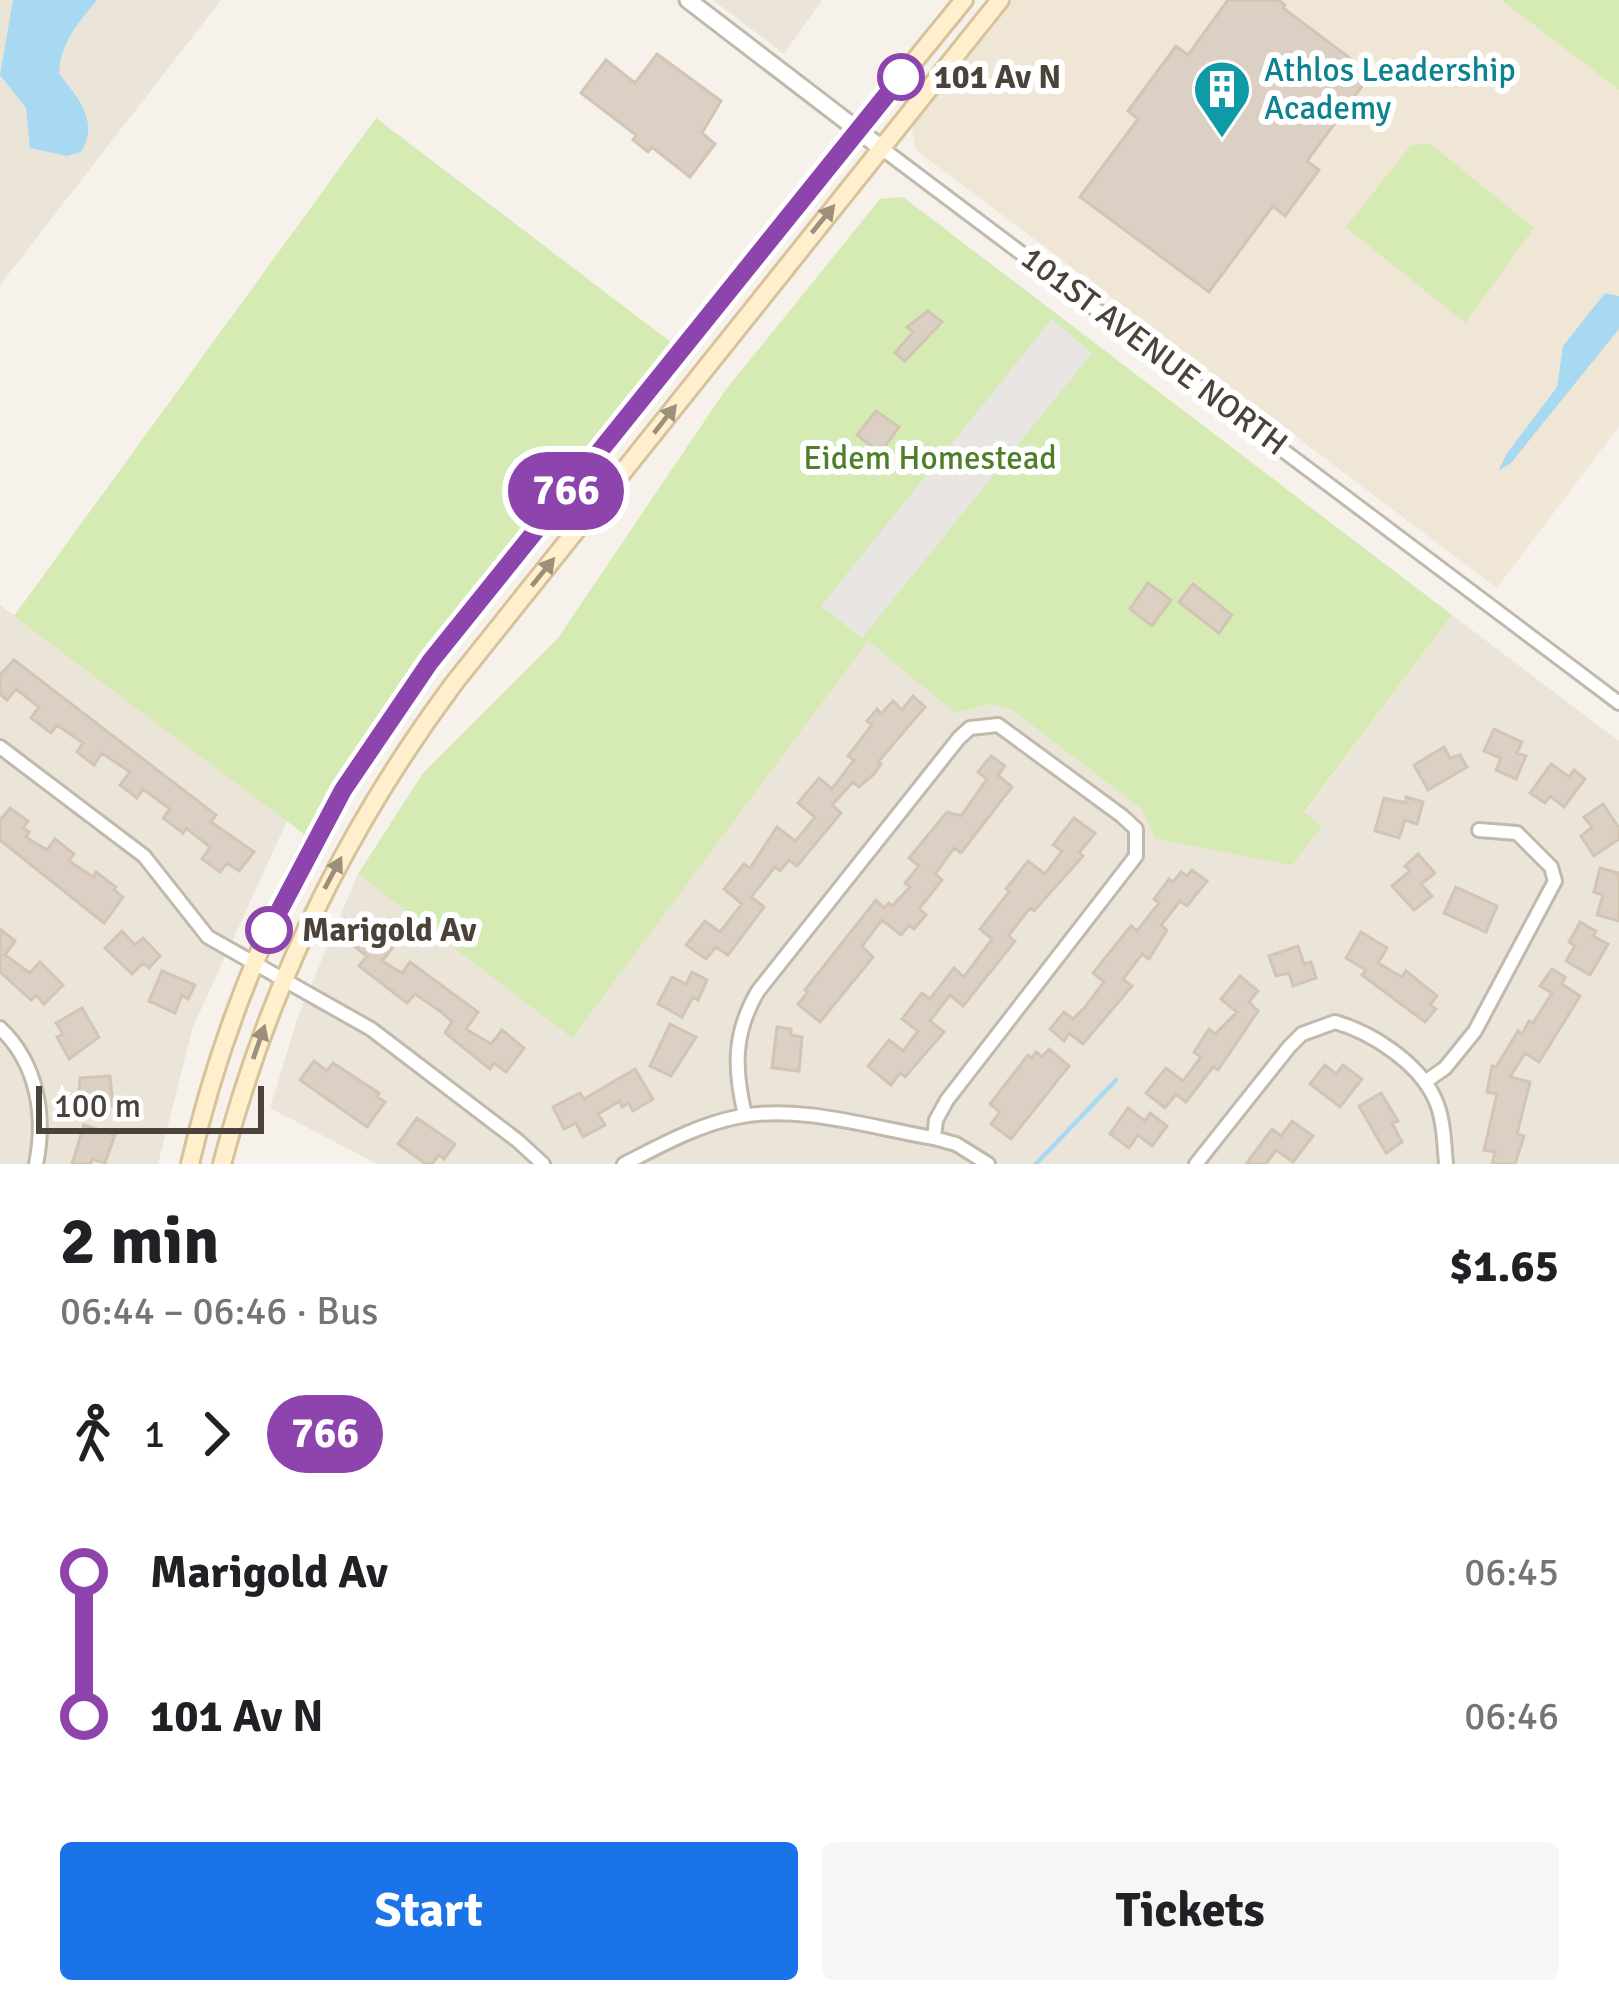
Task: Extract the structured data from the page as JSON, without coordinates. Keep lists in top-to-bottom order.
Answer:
{
  "streets": {
    "street": ["101ST AVENUE NORTH"]
  },
  "parks": ["Eidem Homestead"],
  "places": {
    "other": ["101 Av N", "Marigold Av"],
    "building": ["Athlos Leadership Academy"]
  },
  "lines": ["bus line 766"],
  "scale_bar": "100 m",
  "page": {
    "on_map": "766",
    "scale": "100 m",
    "heading": ["2 min", "06:44 – 06:46 · Bus", "$1.65"],
    "legs": ["1", "766"],
    "list": [
      {
        "name": "Marigold Av",
        "value": "06:45"
      },
      {
        "name": "101 Av N",
        "value": "06:46"
      }
    ],
    "buttons": ["Start", "Tickets"]
  }
}
